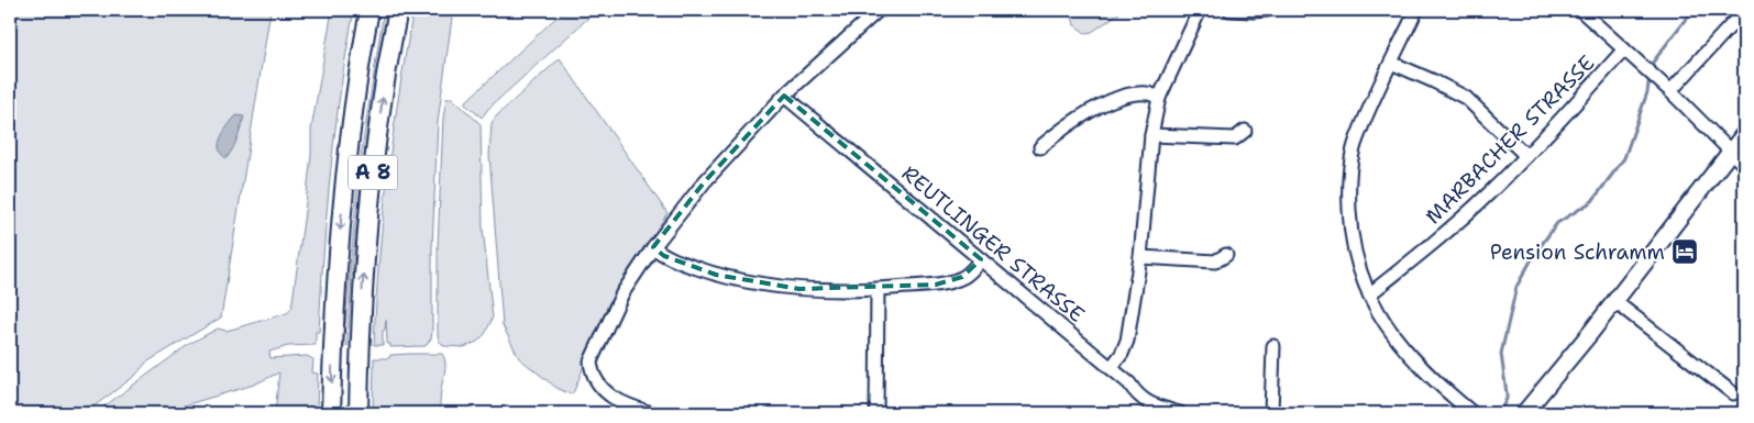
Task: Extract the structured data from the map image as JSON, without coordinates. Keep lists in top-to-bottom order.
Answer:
{
  "streets": {
    "highway": ["A 8"],
    "street": ["MARBACHER STRASSE", "REUTLINGER STRASSE"]
  },
  "places": {
    "hotel": ["Pension Schramm"]
  }
}
